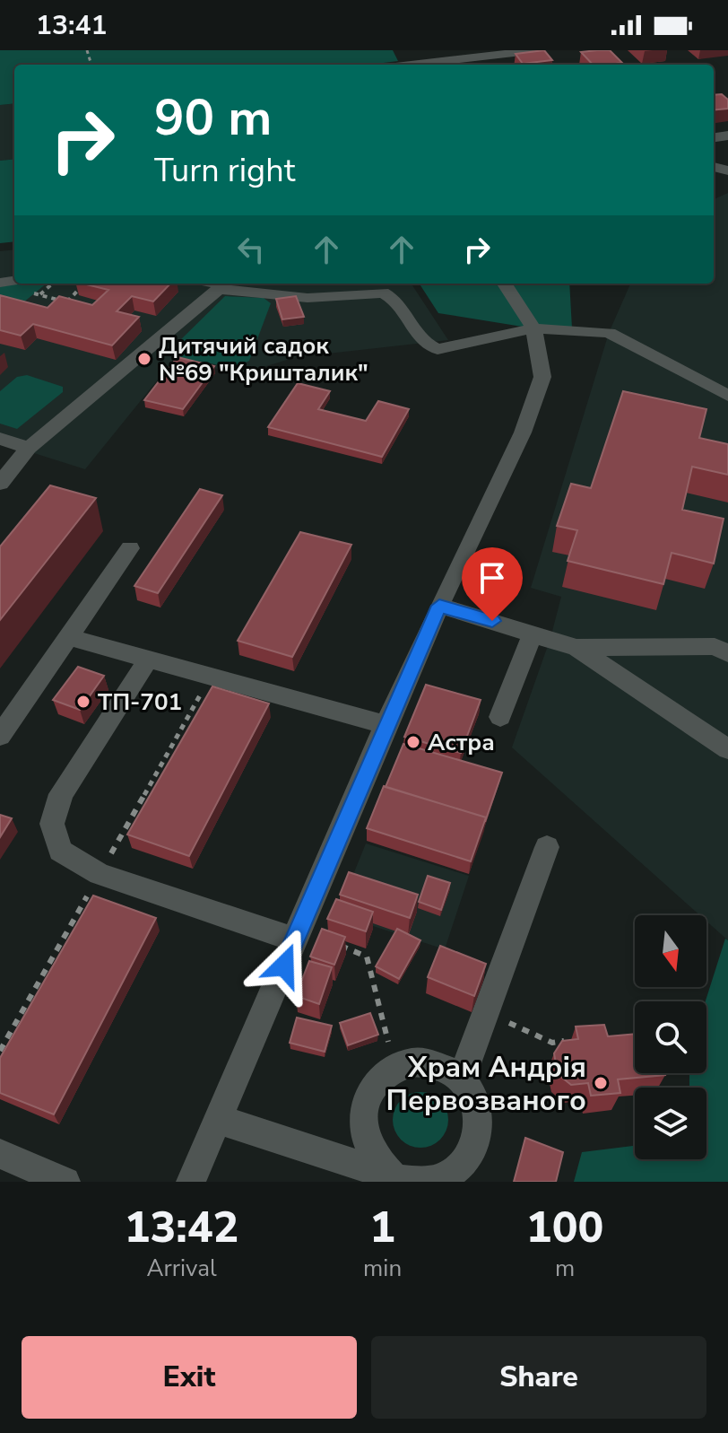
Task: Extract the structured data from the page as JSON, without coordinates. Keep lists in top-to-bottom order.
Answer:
{
  "places": [
    "Дитячий садок №69 \"Кришталик\"",
    "ТП-701",
    "Астра",
    "Храм Андрія Первозваного"
  ],
  "north": "bottom",
  "page": {
    "status": "13:41",
    "turn": ["90 m", "Turn right"],
    "eta": [
      "13:42",
      "Arrival",
      "1",
      "min",
      "100",
      "m"
    ],
    "buttons": ["Exit", "Share"]
  }
}
